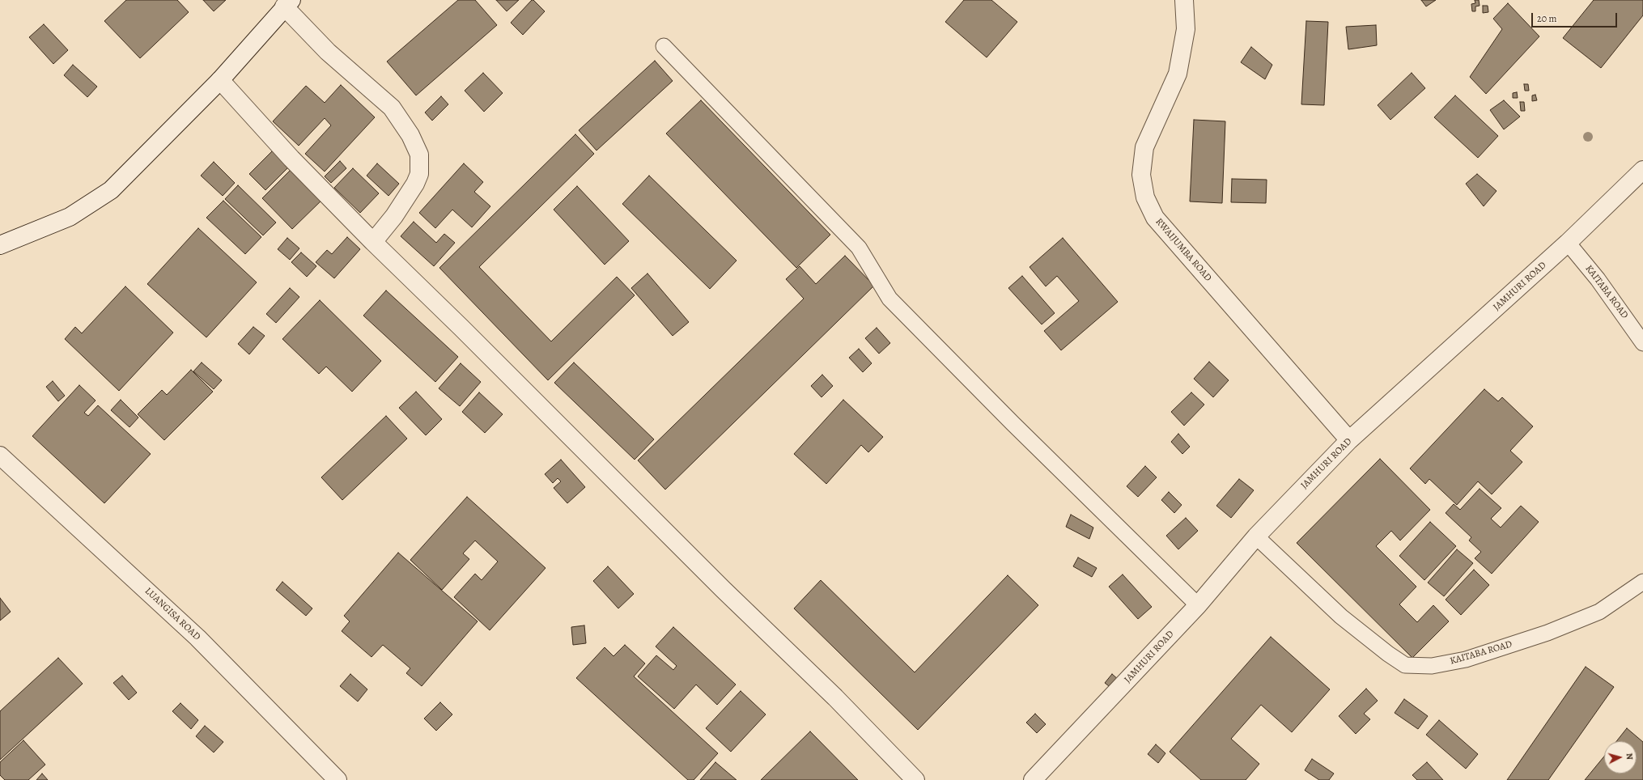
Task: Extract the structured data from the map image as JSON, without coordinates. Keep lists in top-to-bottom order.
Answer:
{
  "streets": {
    "street": ["RWAIJUMBA ROAD", "JAMHURI ROAD", "LUANGISA ROAD"],
    "lane": ["KAITABA ROAD"]
  },
  "crossings": [
    ["RWAIJUMBA ROAD", "JAMHURI ROAD"],
    ["JAMHURI ROAD", "KAITABA ROAD"]
  ],
  "scale_bar": "20 m",
  "north": "right"
}
